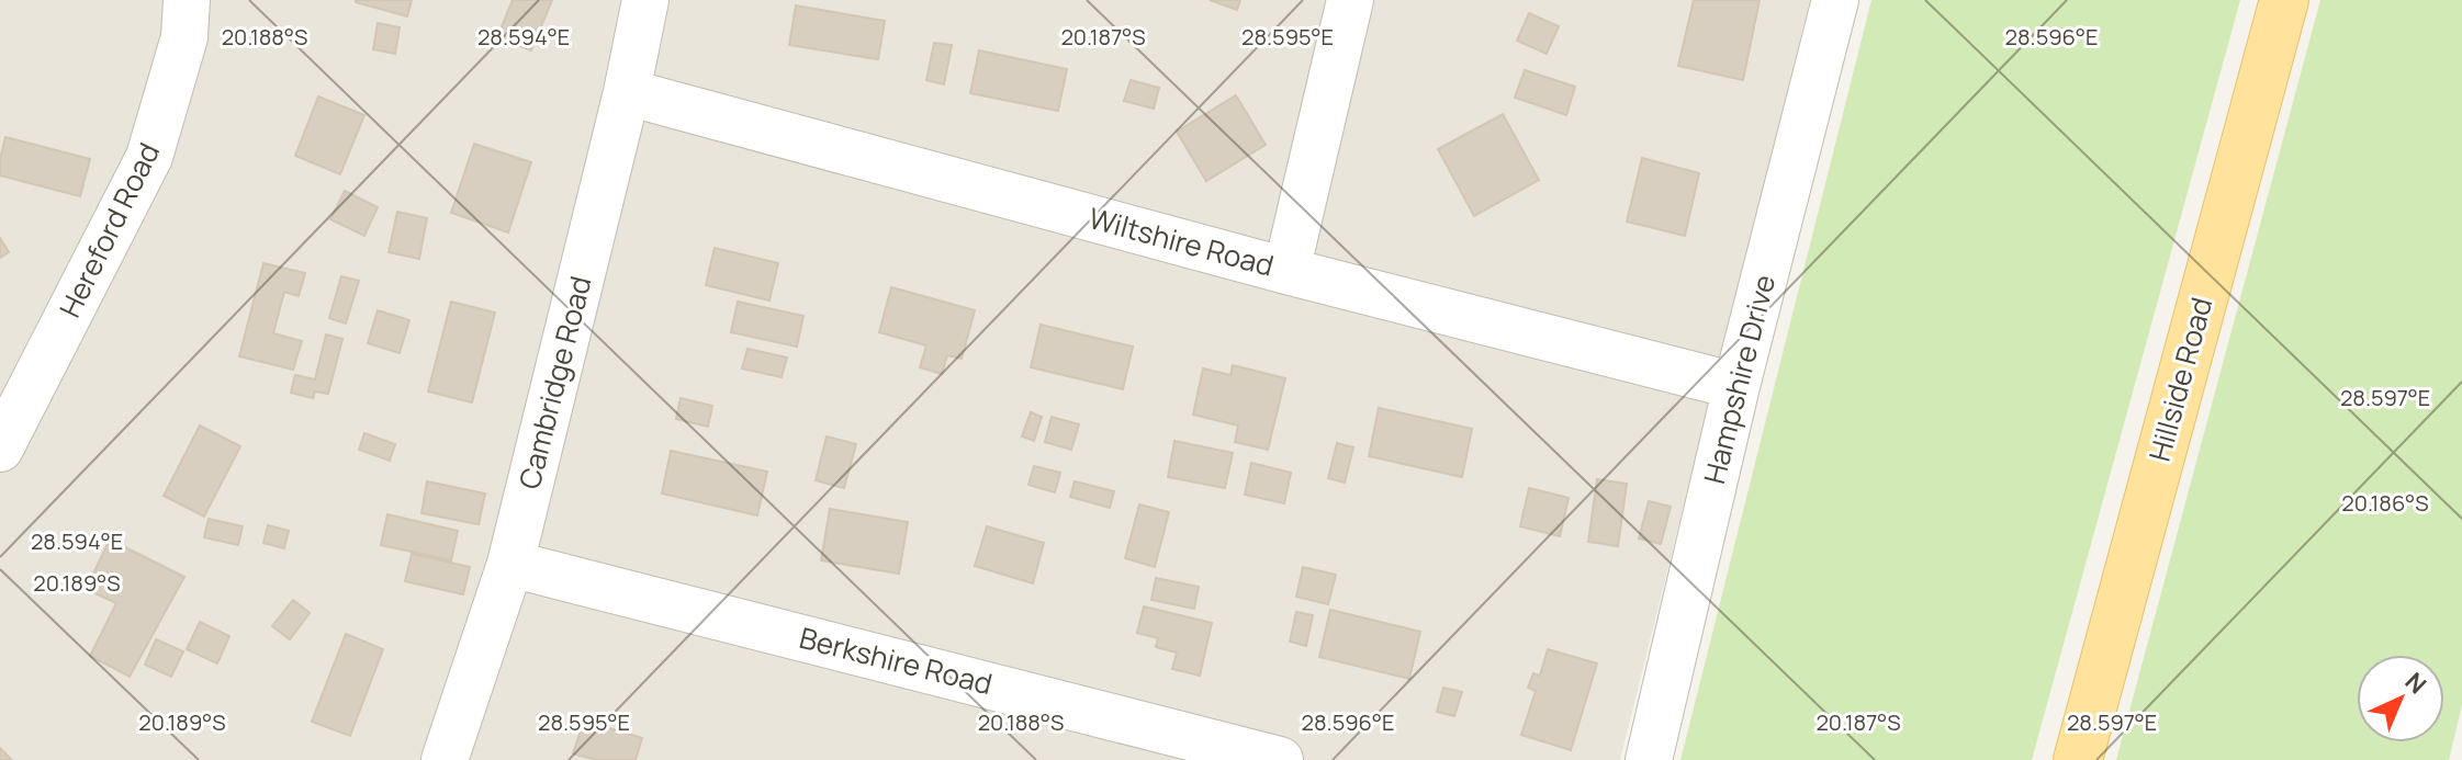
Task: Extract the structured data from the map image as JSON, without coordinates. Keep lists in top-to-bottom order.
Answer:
{
  "streets": {
    "main road": ["Hillside Road"],
    "street": [
      "Hereford Road",
      "Wiltshire Road",
      "Hampshire Drive",
      "Cambridge Road",
      "Berkshire Road"
    ]
  },
  "crossings": [
    ["Wiltshire Road", "Hampshire Drive"],
    ["Wiltshire Road", "Cambridge Road"],
    ["Cambridge Road", "Berkshire Road"]
  ],
  "north": "top right",
  "coordinates": [
    "20.188°S",
    "20.187°S",
    "28.594°E",
    "28.595°E",
    "28.596°E",
    "28.597°E",
    "20.186°S",
    "20.189°S"
  ]
}
